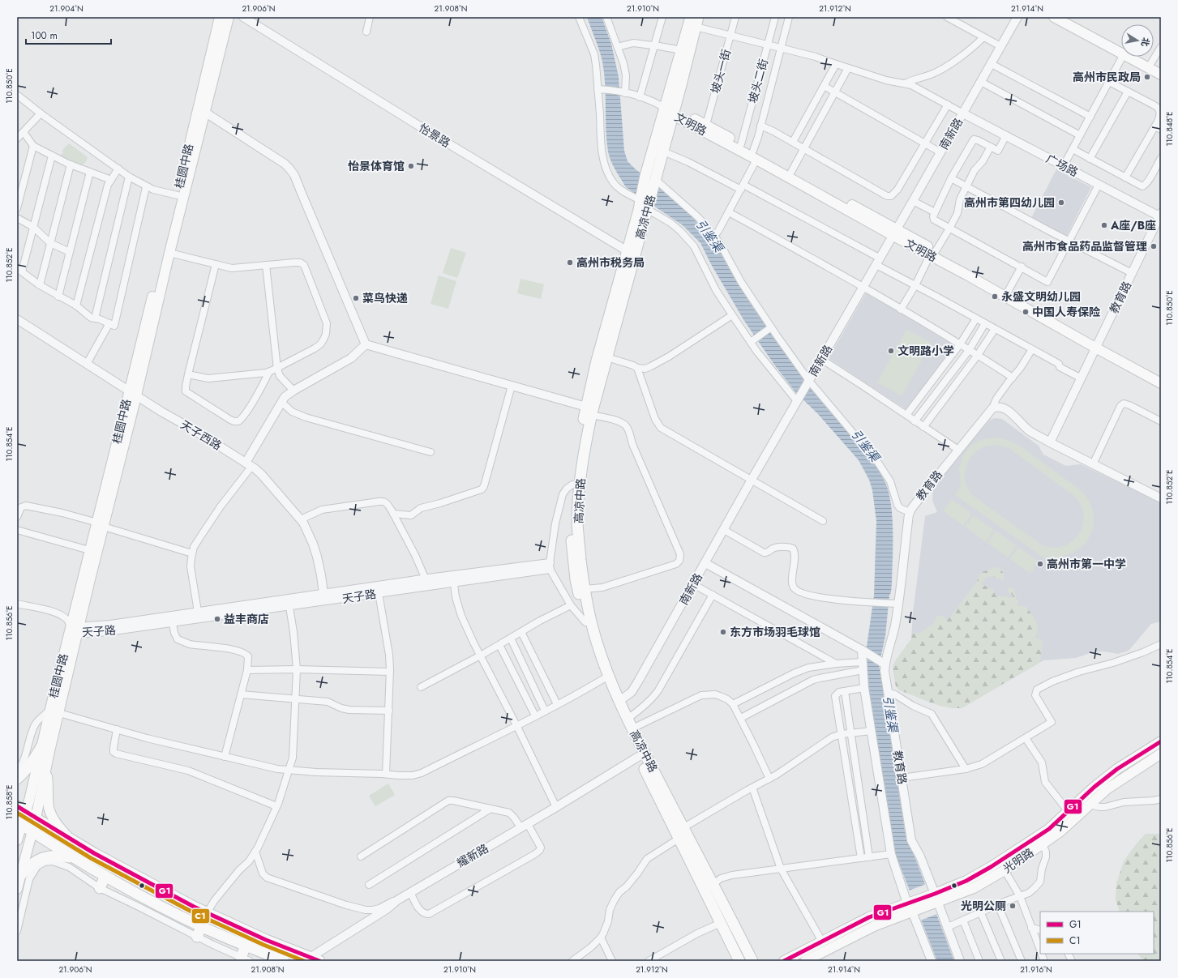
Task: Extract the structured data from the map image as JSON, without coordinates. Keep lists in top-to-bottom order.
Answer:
{
  "streets": {
    "main road": [
      "文明路",
      "桂圆中路",
      "高凉中路",
      "光明路"
    ],
    "street": [
      "坡头一街",
      "坡头二街",
      "南新路",
      "怡景路",
      "广场路",
      "教育路",
      "天子西路",
      "天子路",
      "耀新路"
    ]
  },
  "crossings": [
    ["坡头一街", "文明路"],
    ["坡头二街", "文明路"],
    ["文明路", "南新路"],
    ["文明路", "高凉中路"],
    ["文明路", "教育路"],
    ["南新路", "广场路"],
    ["南新路", "高凉中路"],
    ["怡景路", "高凉中路"],
    ["广场路", "教育路"],
    ["桂圆中路", "天子西路"],
    ["桂圆中路", "天子路"],
    ["高凉中路", "耀新路"],
    ["教育路", "光明路"],
    ["天子西路", "天子路"]
  ],
  "water": ["引鉴渠"],
  "places": [
    "高州市民政局",
    "怡景体育馆",
    "高州市第四幼儿园",
    "A座/B座",
    "高州市食品药品监督管理",
    "高州市税务局",
    "永盛文明幼儿园",
    "菜鸟快递",
    "中国人寿保险",
    "文明路小学",
    "高州市第一中学",
    "益丰商店",
    "东方市场羽毛球馆",
    "光明公厕"
  ],
  "lines": ["transit line G1", "transit line C1"],
  "legend": ["G1", "C1"],
  "scale_bar": "100 m",
  "north": "right",
  "coordinates": [
    "21.904°N",
    "21.906°N",
    "21.908°N",
    "21.910°N",
    "21.912°N",
    "21.914°N",
    "110.850°E",
    "110.848°E",
    "110.852°E",
    "110.854°E",
    "110.856°E",
    "110.858°E",
    "21.916°N"
  ]
}
